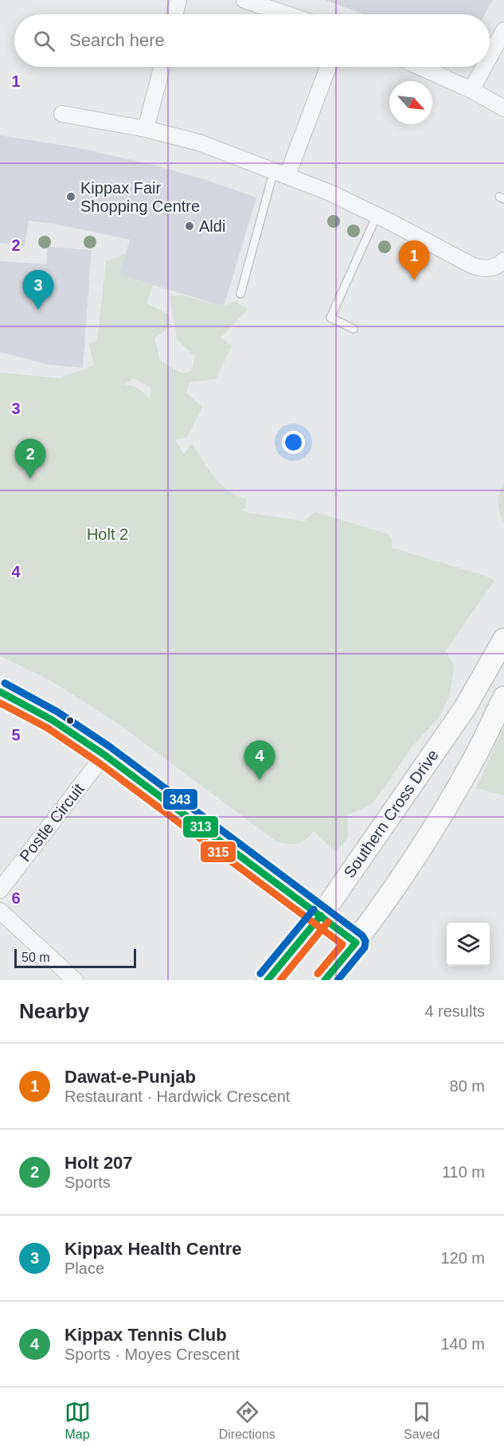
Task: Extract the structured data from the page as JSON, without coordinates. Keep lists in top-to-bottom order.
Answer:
{
  "streets": {
    "main road": ["Southern Cross Drive"],
    "street": ["Postle Circuit"]
  },
  "parks": ["Holt 2"],
  "places": ["Kippax Fair Shopping Centre", "Aldi"],
  "lines": ["transit line 343", "transit line 313", "transit line 315"],
  "scale_bar": "50 m",
  "north": "bottom right",
  "page": {
    "search": "Search here",
    "pins": [
      "1",
      "3",
      "2",
      "4"
    ],
    "scale": "50 m",
    "heading": ["Nearby", "4 results"],
    "list": [
      {
        "mark": "1",
        "name": "Dawat-e-Punjab",
        "note": "Restaurant · Hardwick Crescent",
        "value": "80 m"
      },
      {
        "mark": "2",
        "name": "Holt 207",
        "note": "Sports",
        "value": "110 m"
      },
      {
        "mark": "3",
        "name": "Kippax Health Centre",
        "note": "Place",
        "value": "120 m"
      },
      {
        "mark": "4",
        "name": "Kippax Tennis Club",
        "note": "Sports · Moyes Crescent",
        "value": "140 m"
      }
    ],
    "nav": ["Map", "Directions", "Saved"]
  },
  "grid": {
    "rows": [
      "1",
      "2",
      "3",
      "4",
      "5",
      "6"
    ]
  }
}
